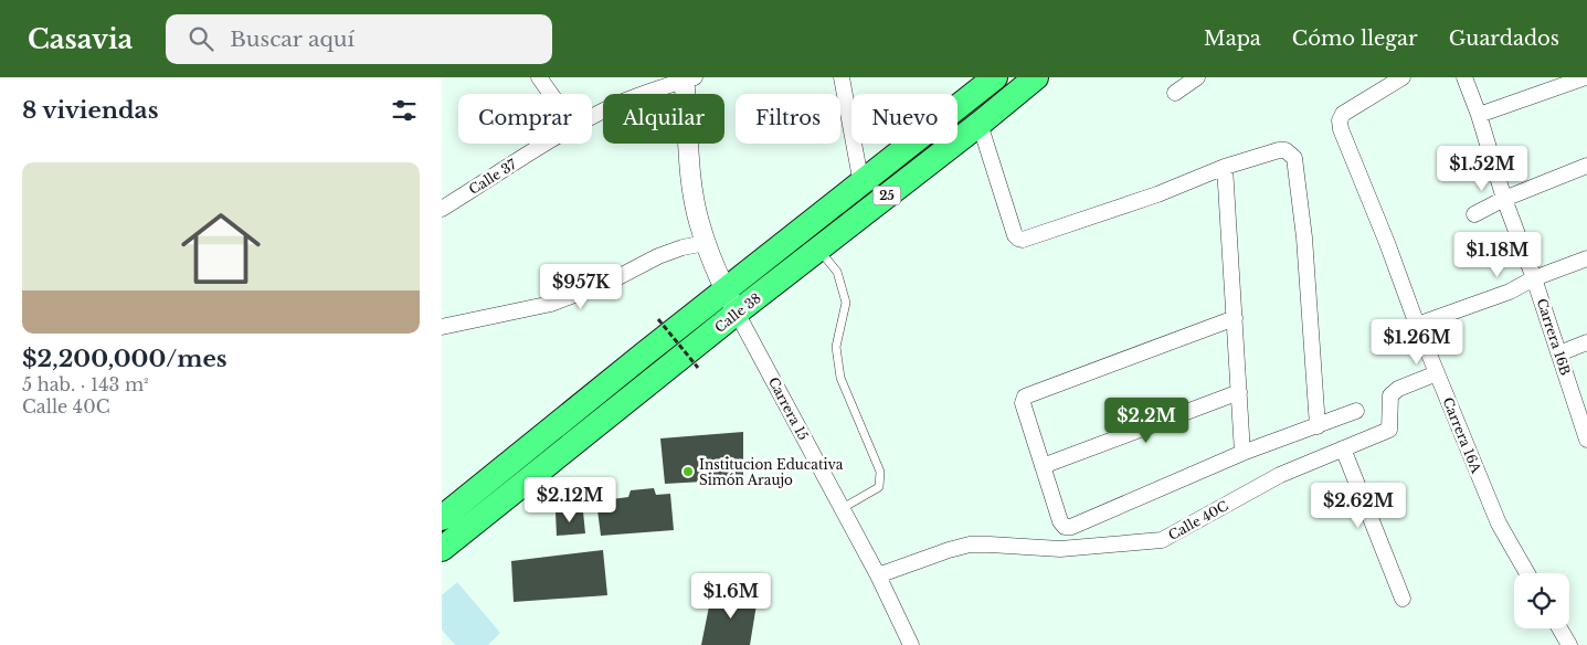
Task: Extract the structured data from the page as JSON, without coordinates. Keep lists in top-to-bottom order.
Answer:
{
  "streets": {
    "highway": ["25", "Calle 38"],
    "street": [
      "Calle 37",
      "Carrera 16B",
      "Carrera 15",
      "Carrera 16A",
      "Calle 40C"
    ]
  },
  "crossings": [
    ["Calle 38", "Carrera 15"],
    ["Carrera 15", "Calle 40C"],
    ["Carrera 16A", "Calle 40C"]
  ],
  "places": ["Institucion Educativa Simón Araujo"],
  "page": {
    "header": "Casavia",
    "search": "Buscar aquí",
    "nav": ["Mapa", "Cómo llegar", "Guardados"],
    "heading": "8 viviendas",
    "chip": [
      "Comprar",
      "Alquilar",
      "Filtros",
      "Nuevo"
    ],
    "list": [
      {
        "name": "$2,200,000/mes",
        "note": "5 hab. · 143 m² · Calle 40C"
      }
    ],
    "price": [
      "$1.52M",
      "$1.18M",
      "$957K",
      "$1.26M",
      "$2.2M",
      "$2.12M",
      "$2.62M",
      "$1.6M"
    ]
  }
}
